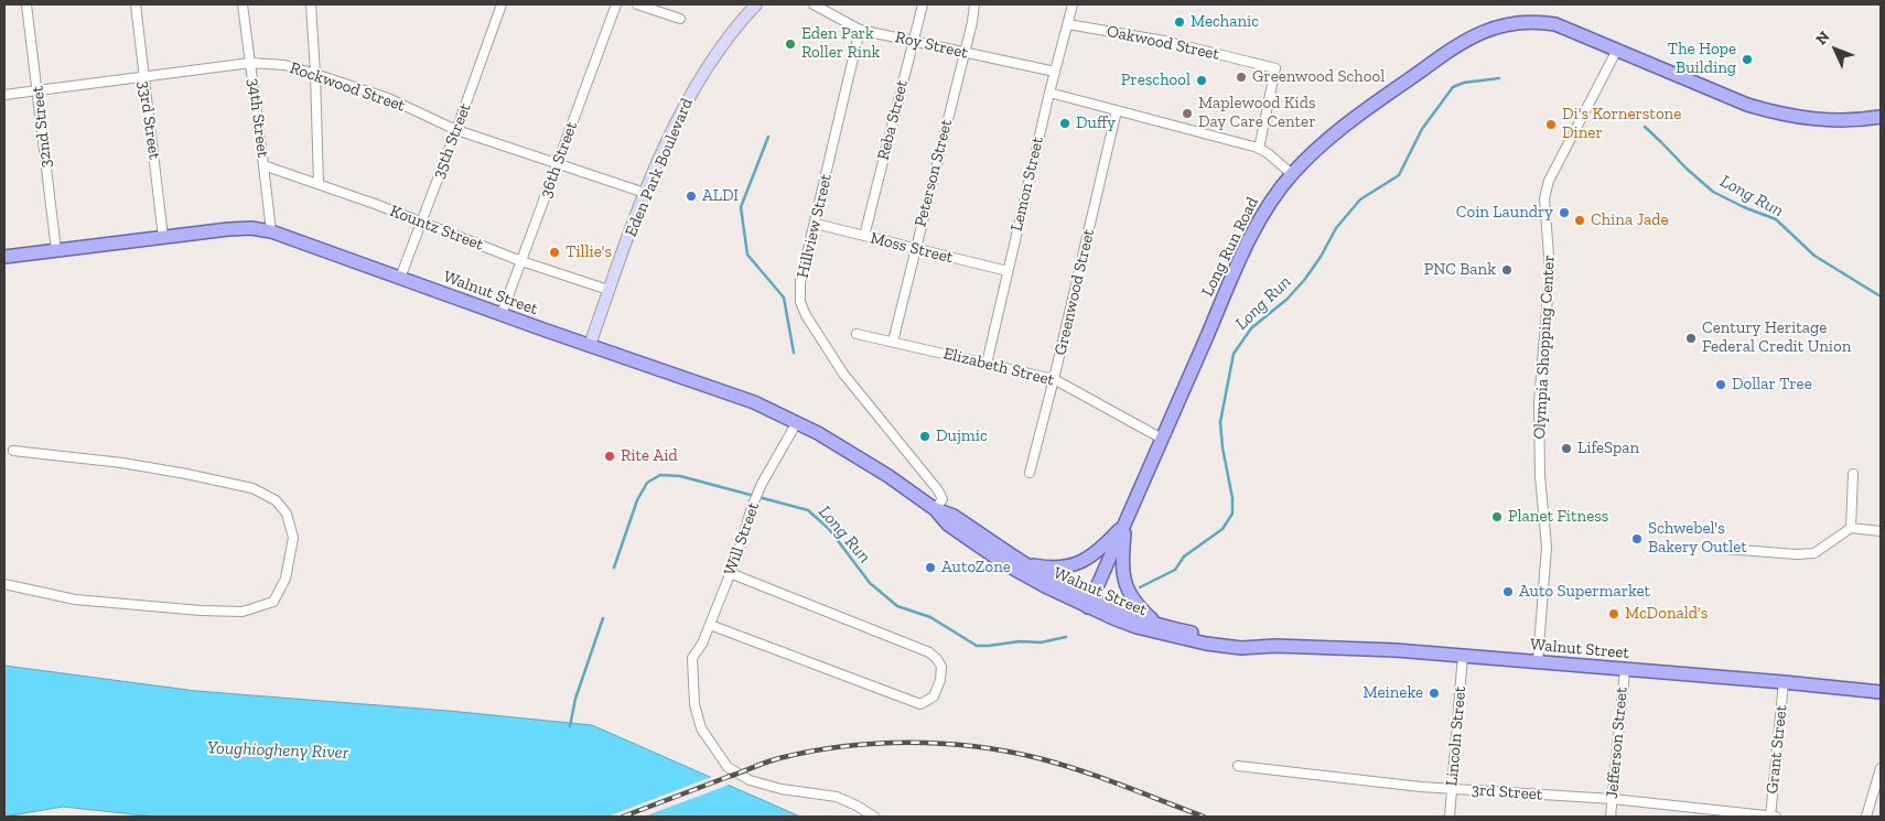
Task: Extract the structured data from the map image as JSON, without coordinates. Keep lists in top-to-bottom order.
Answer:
{
  "streets": {
    "main road": ["Eden Park Boulevard", "Long Run Road", "Walnut Street"],
    "street": [
      "Oakwood Street",
      "Roy Street",
      "Rockwood Street",
      "34th Street",
      "33rd Street",
      "Reba Street",
      "32nd Street",
      "35th Street",
      "36th Street",
      "Peterson Street",
      "Lemon Street",
      "Hillview Street",
      "Kountz Street",
      "Moss Street",
      "Greenwood Street",
      "Olympia Shopping Center",
      "Elizabeth Street",
      "Will Street",
      "Lincoln Street",
      "Jefferson Street",
      "Grant Street",
      "3rd Street"
    ]
  },
  "crossings": [
    ["Oakwood Street", "Lemon Street"],
    ["Roy Street", "Reba Street"],
    ["Roy Street", "Peterson Street"],
    ["Roy Street", "Lemon Street"],
    ["Roy Street", "Hillview Street"],
    ["Rockwood Street", "34th Street"],
    ["Rockwood Street", "33rd Street"],
    ["Rockwood Street", "32nd Street"],
    ["Rockwood Street", "35th Street"],
    ["Rockwood Street", "36th Street"],
    ["Rockwood Street", "Eden Park Boulevard"],
    ["34th Street", "Kountz Street"],
    ["34th Street", "Walnut Street"],
    ["33rd Street", "Walnut Street"],
    ["Reba Street", "Moss Street"],
    ["32nd Street", "Walnut Street"],
    ["35th Street", "Kountz Street"],
    ["35th Street", "Walnut Street"],
    ["36th Street", "Kountz Street"],
    ["36th Street", "Walnut Street"],
    ["Eden Park Boulevard", "Kountz Street"],
    ["Eden Park Boulevard", "Walnut Street"],
    ["Peterson Street", "Moss Street"],
    ["Peterson Street", "Elizabeth Street"],
    ["Lemon Street", "Moss Street"],
    ["Lemon Street", "Elizabeth Street"],
    ["Hillview Street", "Moss Street"],
    ["Hillview Street", "Walnut Street"],
    ["Long Run Road", "Walnut Street"],
    ["Long Run Road", "Olympia Shopping Center"],
    ["Long Run Road", "Elizabeth Street"],
    ["Greenwood Street", "Elizabeth Street"],
    ["Walnut Street", "Olympia Shopping Center"],
    ["Walnut Street", "Will Street"],
    ["Walnut Street", "Lincoln Street"],
    ["Walnut Street", "Jefferson Street"],
    ["Walnut Street", "Grant Street"],
    ["Lincoln Street", "3rd Street"],
    ["Jefferson Street", "3rd Street"],
    ["Grant Street", "3rd Street"]
  ],
  "water": ["Long Run", "Youghiogheny River"],
  "places": [
    "Mechanic",
    "Eden Park Roller Rink",
    "The Hope Building",
    "Greenwood School",
    "Preschool",
    "Maplewood Kids Day Care Center",
    "Duffy",
    "Di's Kornerstone Diner",
    "ALDI",
    "Coin Laundry",
    "China Jade",
    "Tillie's",
    "PNC Bank",
    "Century Heritage Federal Credit Union",
    "Dollar Tree",
    "Dujmic",
    "LifeSpan",
    "Rite Aid",
    "Planet Fitness",
    "Schwebel's Bakery Outlet",
    "AutoZone",
    "Auto Supermarket",
    "McDonald's",
    "Meineke"
  ],
  "north": "top left"
}
